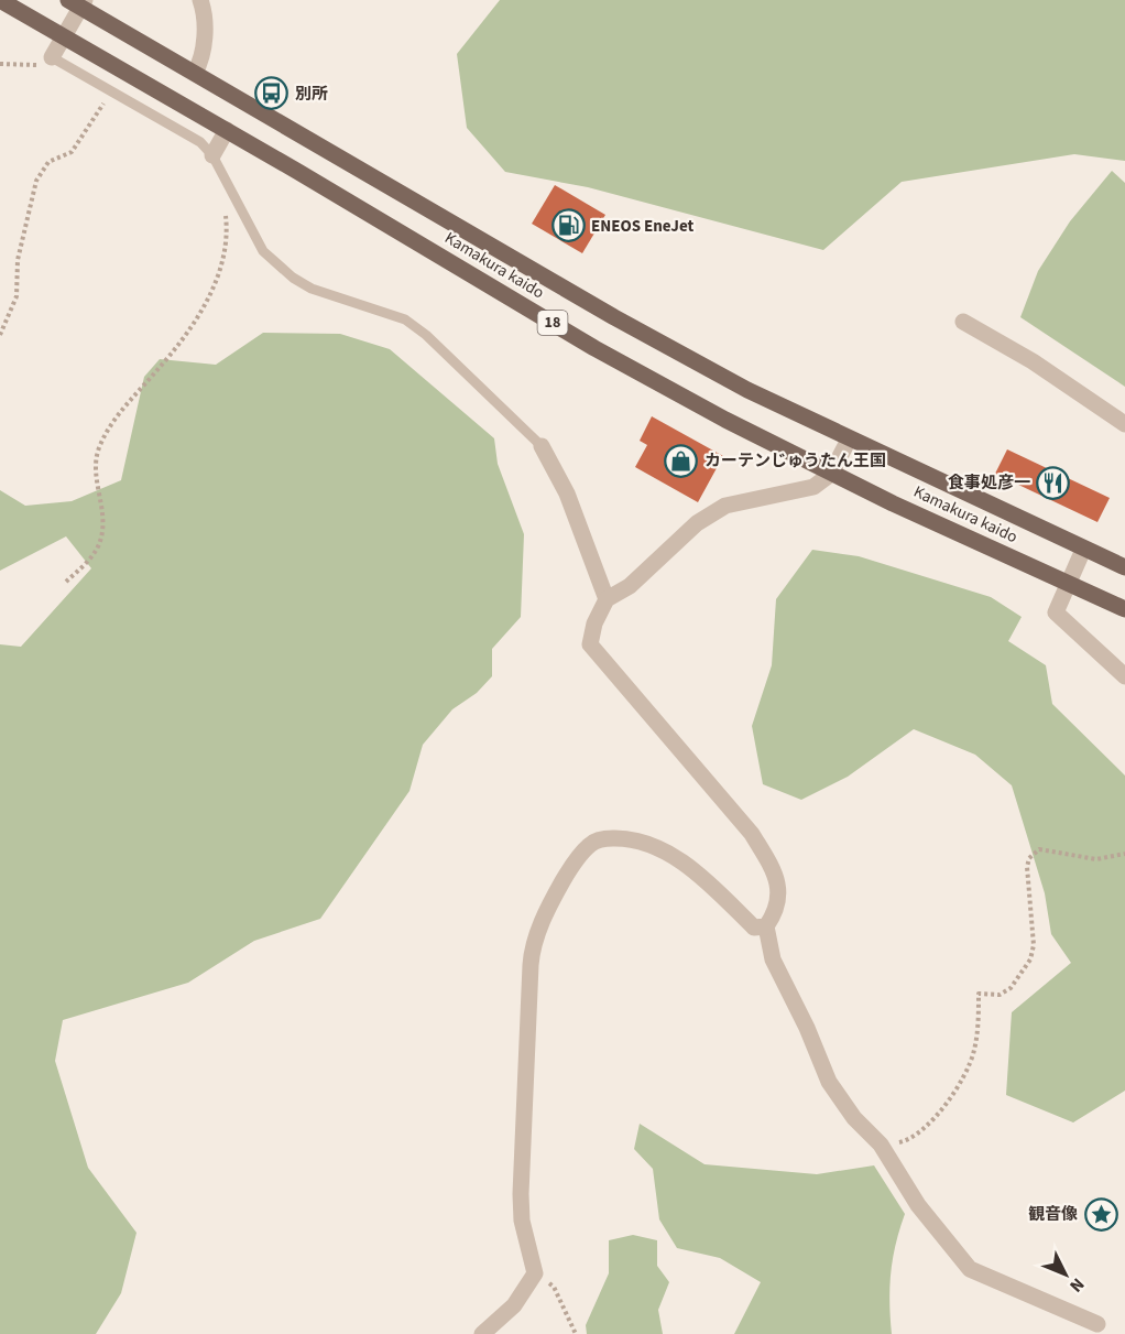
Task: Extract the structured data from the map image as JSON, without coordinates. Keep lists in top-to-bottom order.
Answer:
{
  "streets": {
    "main road": ["Kamakura kaido", "18"]
  },
  "places": {
    "bus stop": ["別所"],
    "fuel station": ["ENEOS EneJet"],
    "shop": ["カーテンじゅうたん王国"],
    "restaurant": ["食事処彦一"],
    "place": ["観音像"]
  },
  "north": "bottom right"
}
